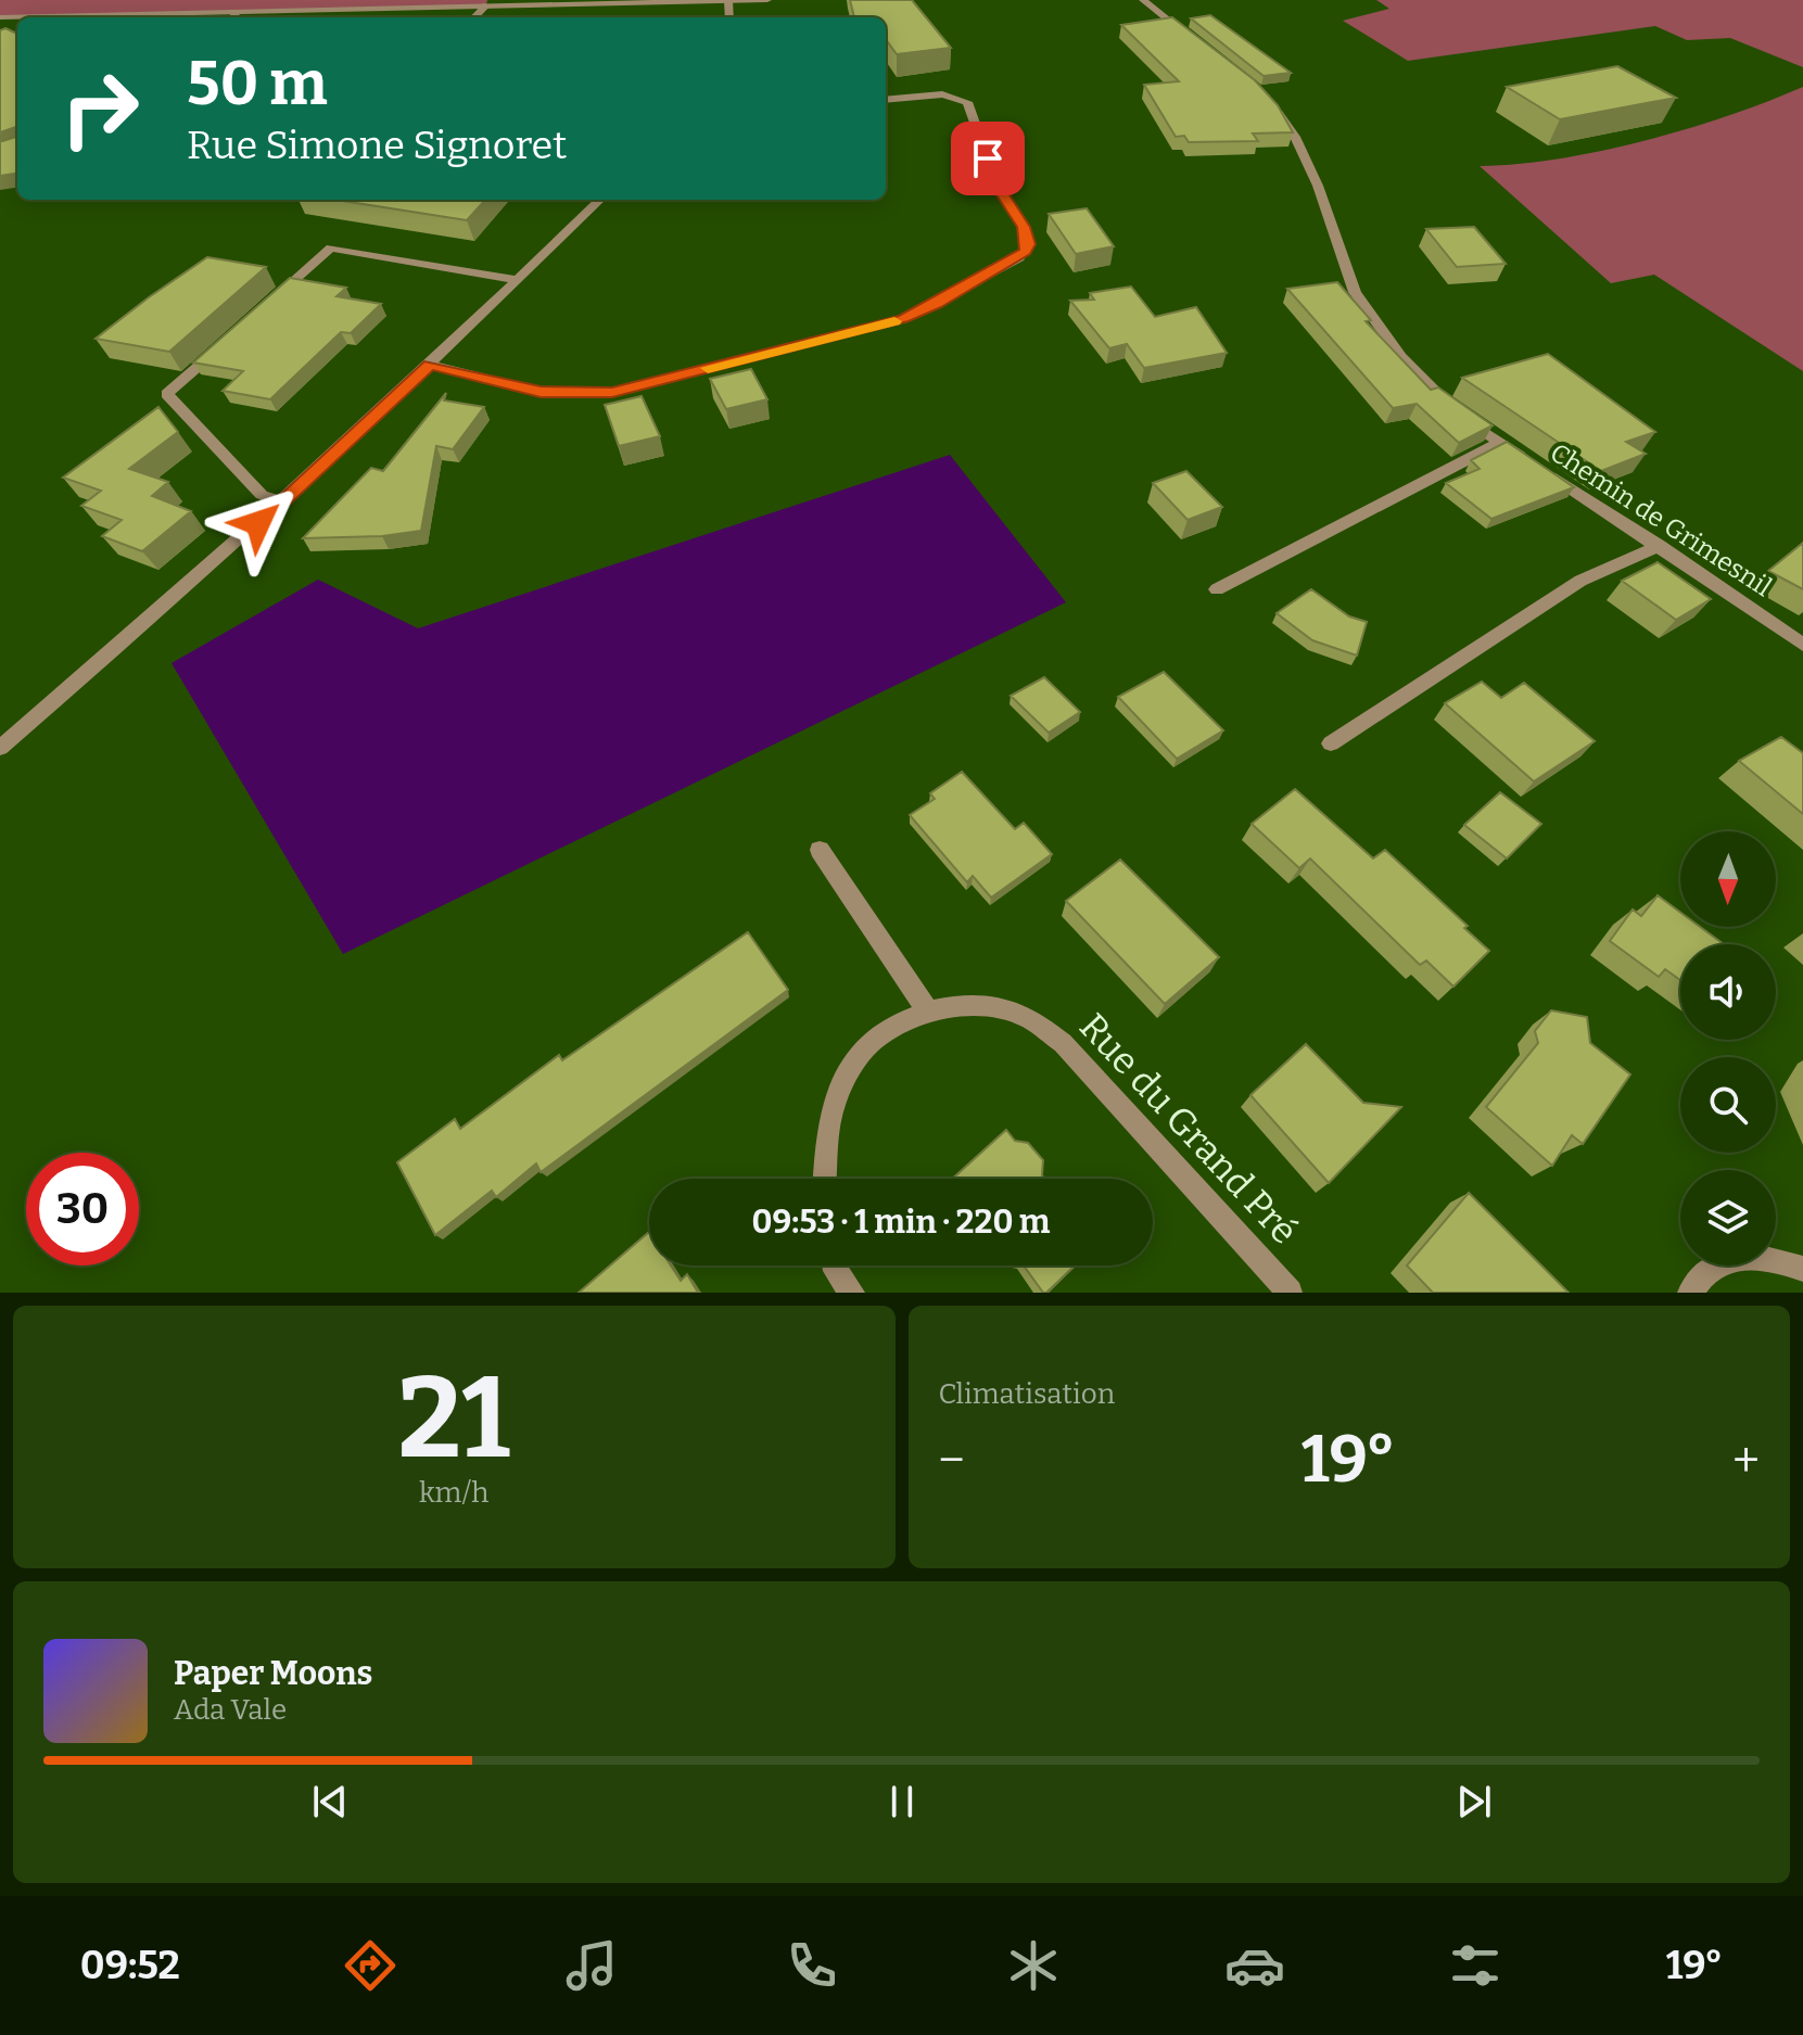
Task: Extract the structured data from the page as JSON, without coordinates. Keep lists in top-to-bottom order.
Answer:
{
  "streets": {
    "street": ["Chemin de Grimesnil", "Rue du Grand Pré"]
  },
  "north": "bottom",
  "page": {
    "turn": ["50 m", "Rue Simone Signoret"],
    "limit": "30",
    "trip": "09:53 · 1 min · 220 m",
    "tile": [
      ["21", "km/h"],
      "Climatisation"
    ],
    "heat": ["−", "19°", "+"],
    "song": ["Paper Moons", "Ada Vale"],
    "tabs": ["09:52", "19°"]
  }
}
